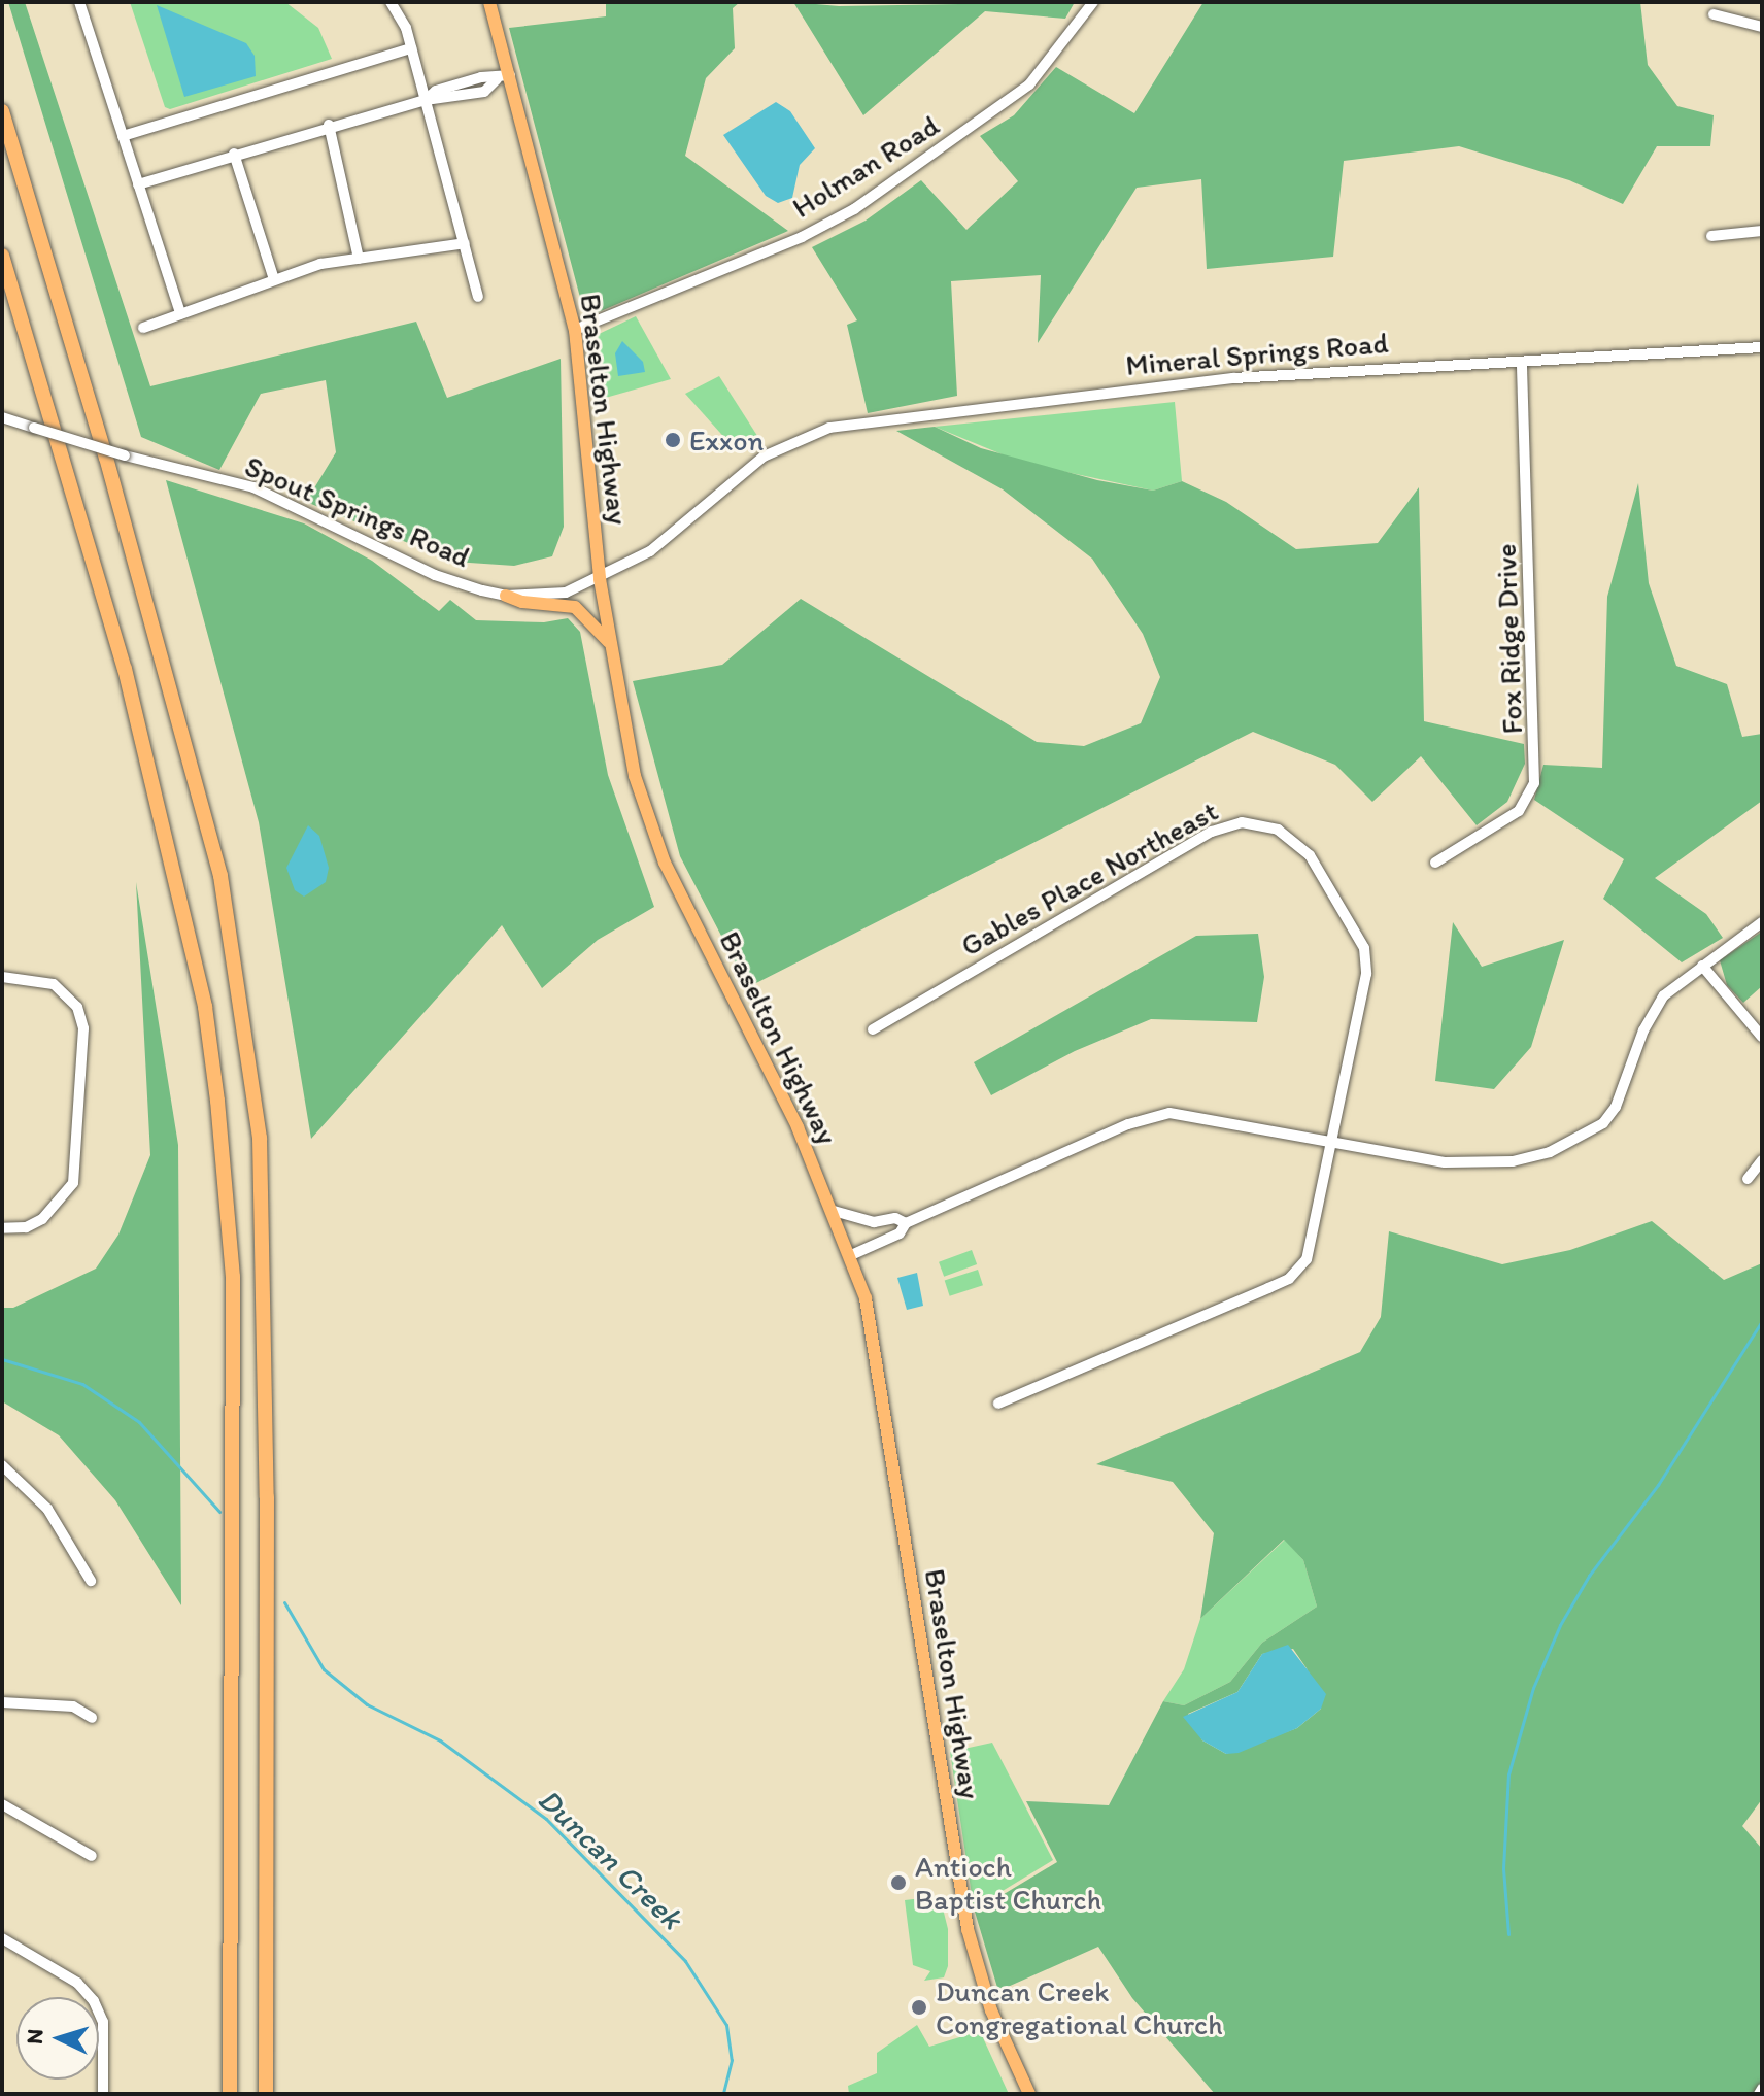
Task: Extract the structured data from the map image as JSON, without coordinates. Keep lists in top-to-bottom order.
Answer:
{
  "streets": {
    "main road": ["Braselton Highway"],
    "street": [
      "Holman Road",
      "Mineral Springs Road",
      "Spout Springs Road",
      "Fox Ridge Drive",
      "Gables Place Northeast"
    ]
  },
  "crossings": [
    ["Holman Road", "Braselton Highway"],
    ["Mineral Springs Road", "Braselton Highway"],
    ["Mineral Springs Road", "Spout Springs Road"],
    ["Mineral Springs Road", "Fox Ridge Drive"],
    ["Braselton Highway", "Spout Springs Road"]
  ],
  "water": ["Duncan Creek"],
  "places": ["Exxon", "Antioch Baptist Church", "Duncan Creek Congregational Church"],
  "north": "left"
}
